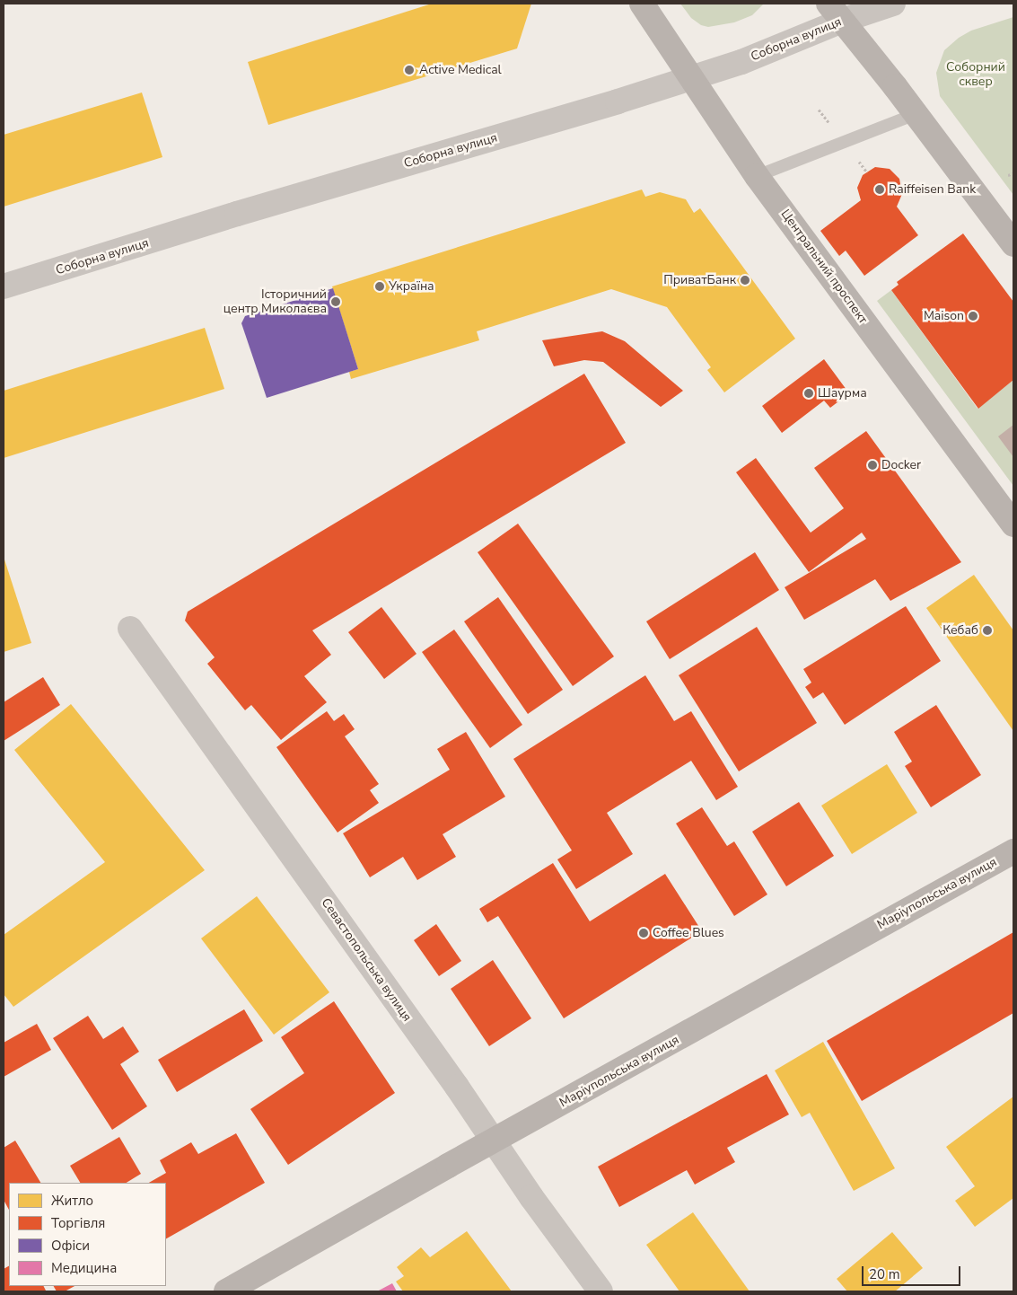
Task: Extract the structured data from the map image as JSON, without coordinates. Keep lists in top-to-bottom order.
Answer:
{
  "streets": {
    "main road": ["Центральний проспект", "Маріупольська вулиця"],
    "street": ["Соборна вулиця", "Севастопольська вулиця"]
  },
  "crossings": [
    ["Соборна вулиця", "Центральний проспект"],
    ["Маріупольська вулиця", "Севастопольська вулиця"]
  ],
  "parks": ["Соборний сквер"],
  "places": [
    "Active Medical",
    "Raiffeisen Bank",
    "ПриватБанк",
    "Україна",
    "Історичний центр Миколаєва",
    "Maison",
    "Шаурма",
    "Docker",
    "Кебаб",
    "Coffeе Blues"
  ],
  "legend": [
    "Житло",
    "Торгівля",
    "Офіси",
    "Медицина"
  ],
  "scale_bar": "20 m"
}
